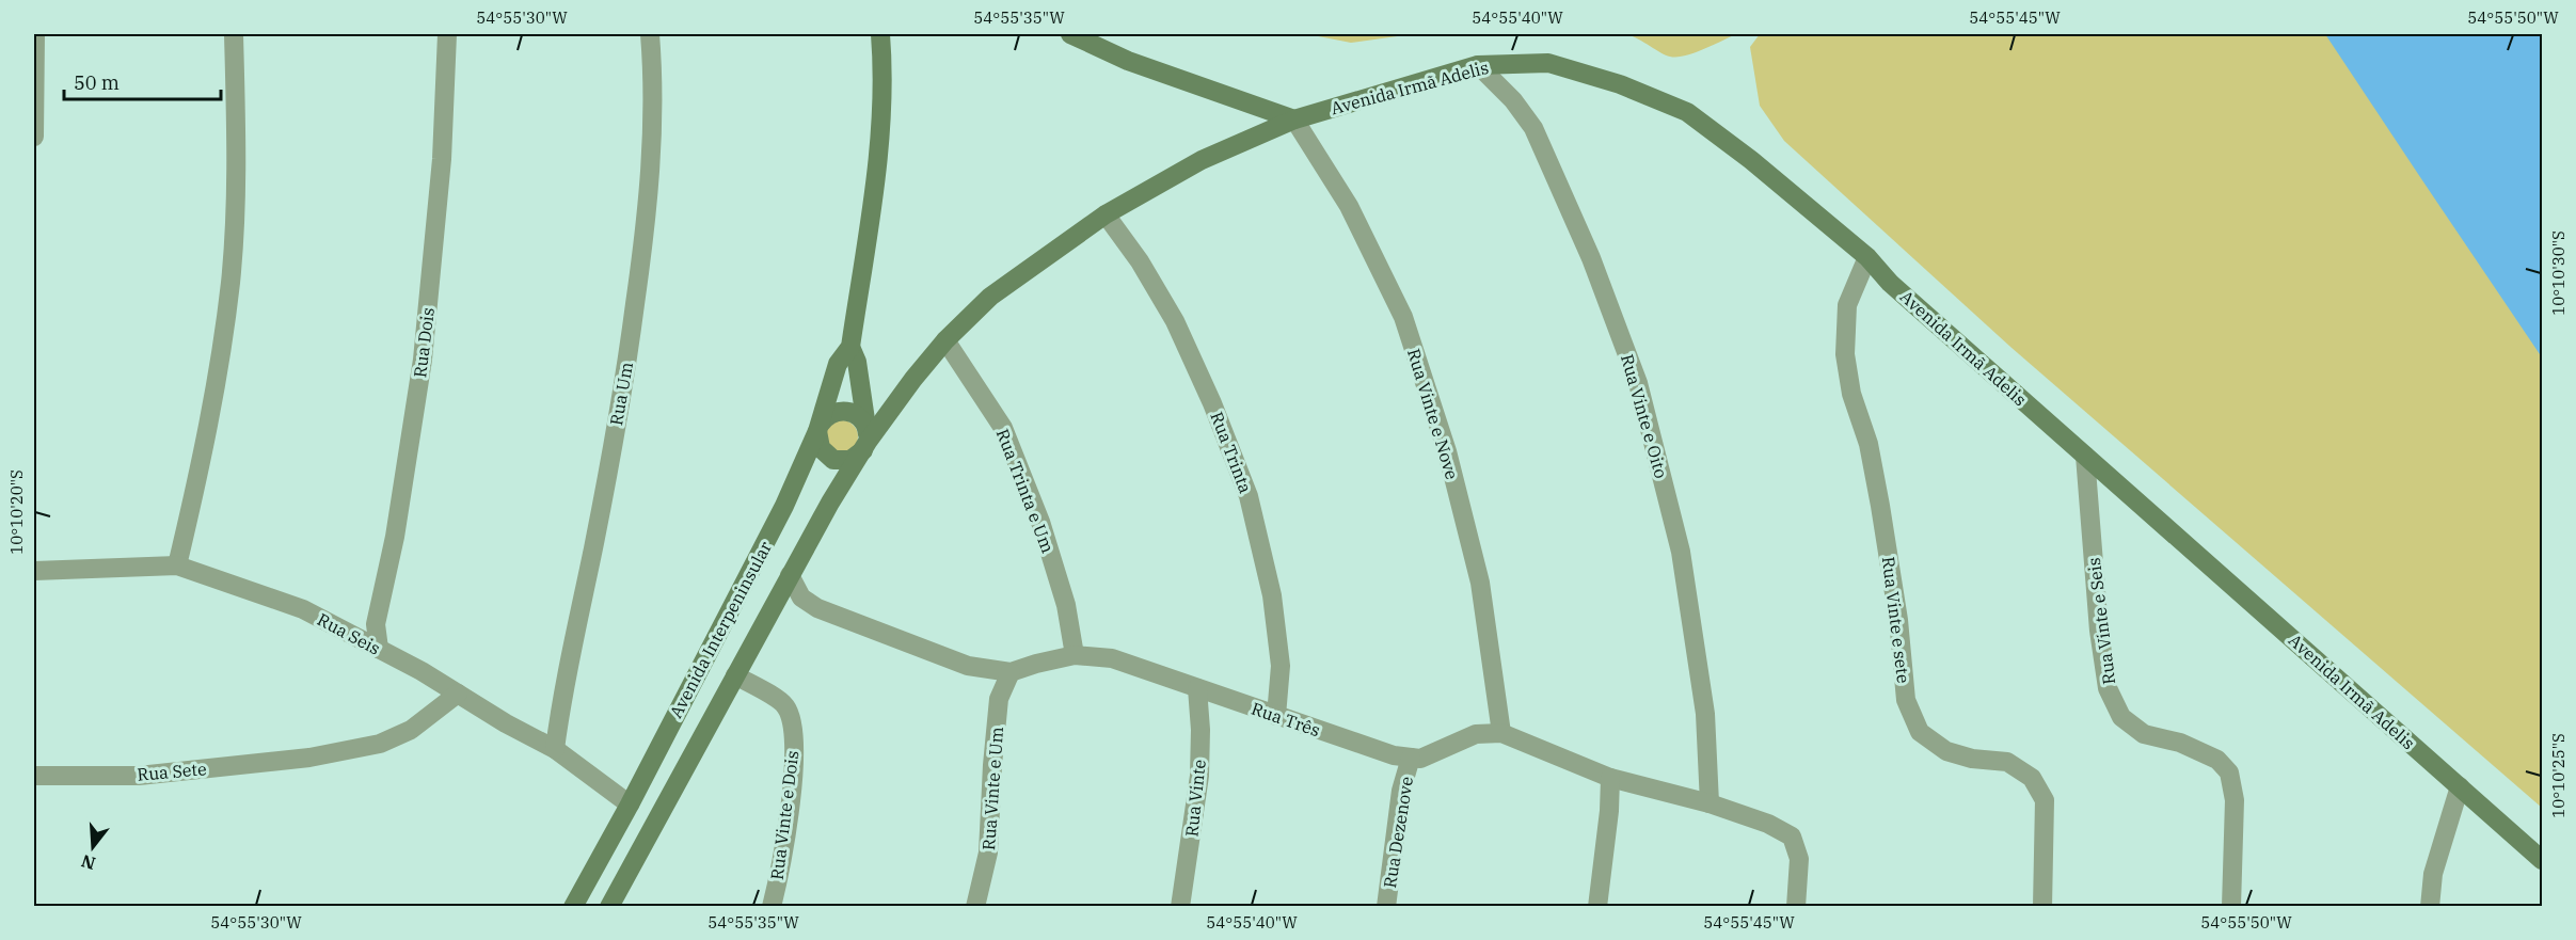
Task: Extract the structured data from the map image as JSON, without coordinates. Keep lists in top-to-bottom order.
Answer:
{
  "streets": {
    "street": [
      "Avenida Irmã Adelis",
      "Rua Dois",
      "Rua Um",
      "Rua Vinte e Nove",
      "Rua Vinte e Oito",
      "Rua Trinta",
      "Rua Trinta e Um",
      "Rua Vinte e sete",
      "Rua Vinte e Seis",
      "Avenida Interpeninsular",
      "Rua Seis",
      "Rua Três",
      "Rua Sete",
      "Rua Vinte e Um",
      "Rua Vinte",
      "Rua Vinte e Dois",
      "Rua Dezenove"
    ]
  },
  "crossings": [
    ["Avenida Irmã Adelis", "Rua Vinte e Nove"],
    ["Avenida Irmã Adelis", "Rua Vinte e Oito"],
    ["Avenida Irmã Adelis", "Rua Trinta"],
    ["Avenida Irmã Adelis", "Rua Trinta e Um"],
    ["Avenida Irmã Adelis", "Rua Vinte e sete"],
    ["Avenida Irmã Adelis", "Rua Vinte e Seis"],
    ["Avenida Irmã Adelis", "Avenida Interpeninsular"],
    ["Rua Dois", "Rua Seis"],
    ["Rua Um", "Rua Seis"],
    ["Rua Vinte e Nove", "Rua Três"],
    ["Rua Vinte e Oito", "Rua Três"],
    ["Rua Trinta", "Rua Três"],
    ["Rua Trinta e Um", "Rua Três"],
    ["Avenida Interpeninsular", "Rua Seis"],
    ["Avenida Interpeninsular", "Rua Três"],
    ["Avenida Interpeninsular", "Rua Vinte e Dois"],
    ["Rua Seis", "Rua Sete"],
    ["Rua Três", "Rua Vinte e Um"],
    ["Rua Três", "Rua Vinte"],
    ["Rua Três", "Rua Dezenove"]
  ],
  "scale_bar": "50 m",
  "north": "bottom",
  "coordinates": [
    "54°55'30\"W",
    "54°55'35\"W",
    "54°55'40\"W",
    "54°55'45\"W",
    "54°55'50\"W",
    "10°10'30\"S",
    "10°10'20\"S",
    "10°10'25\"S"
  ]
}
